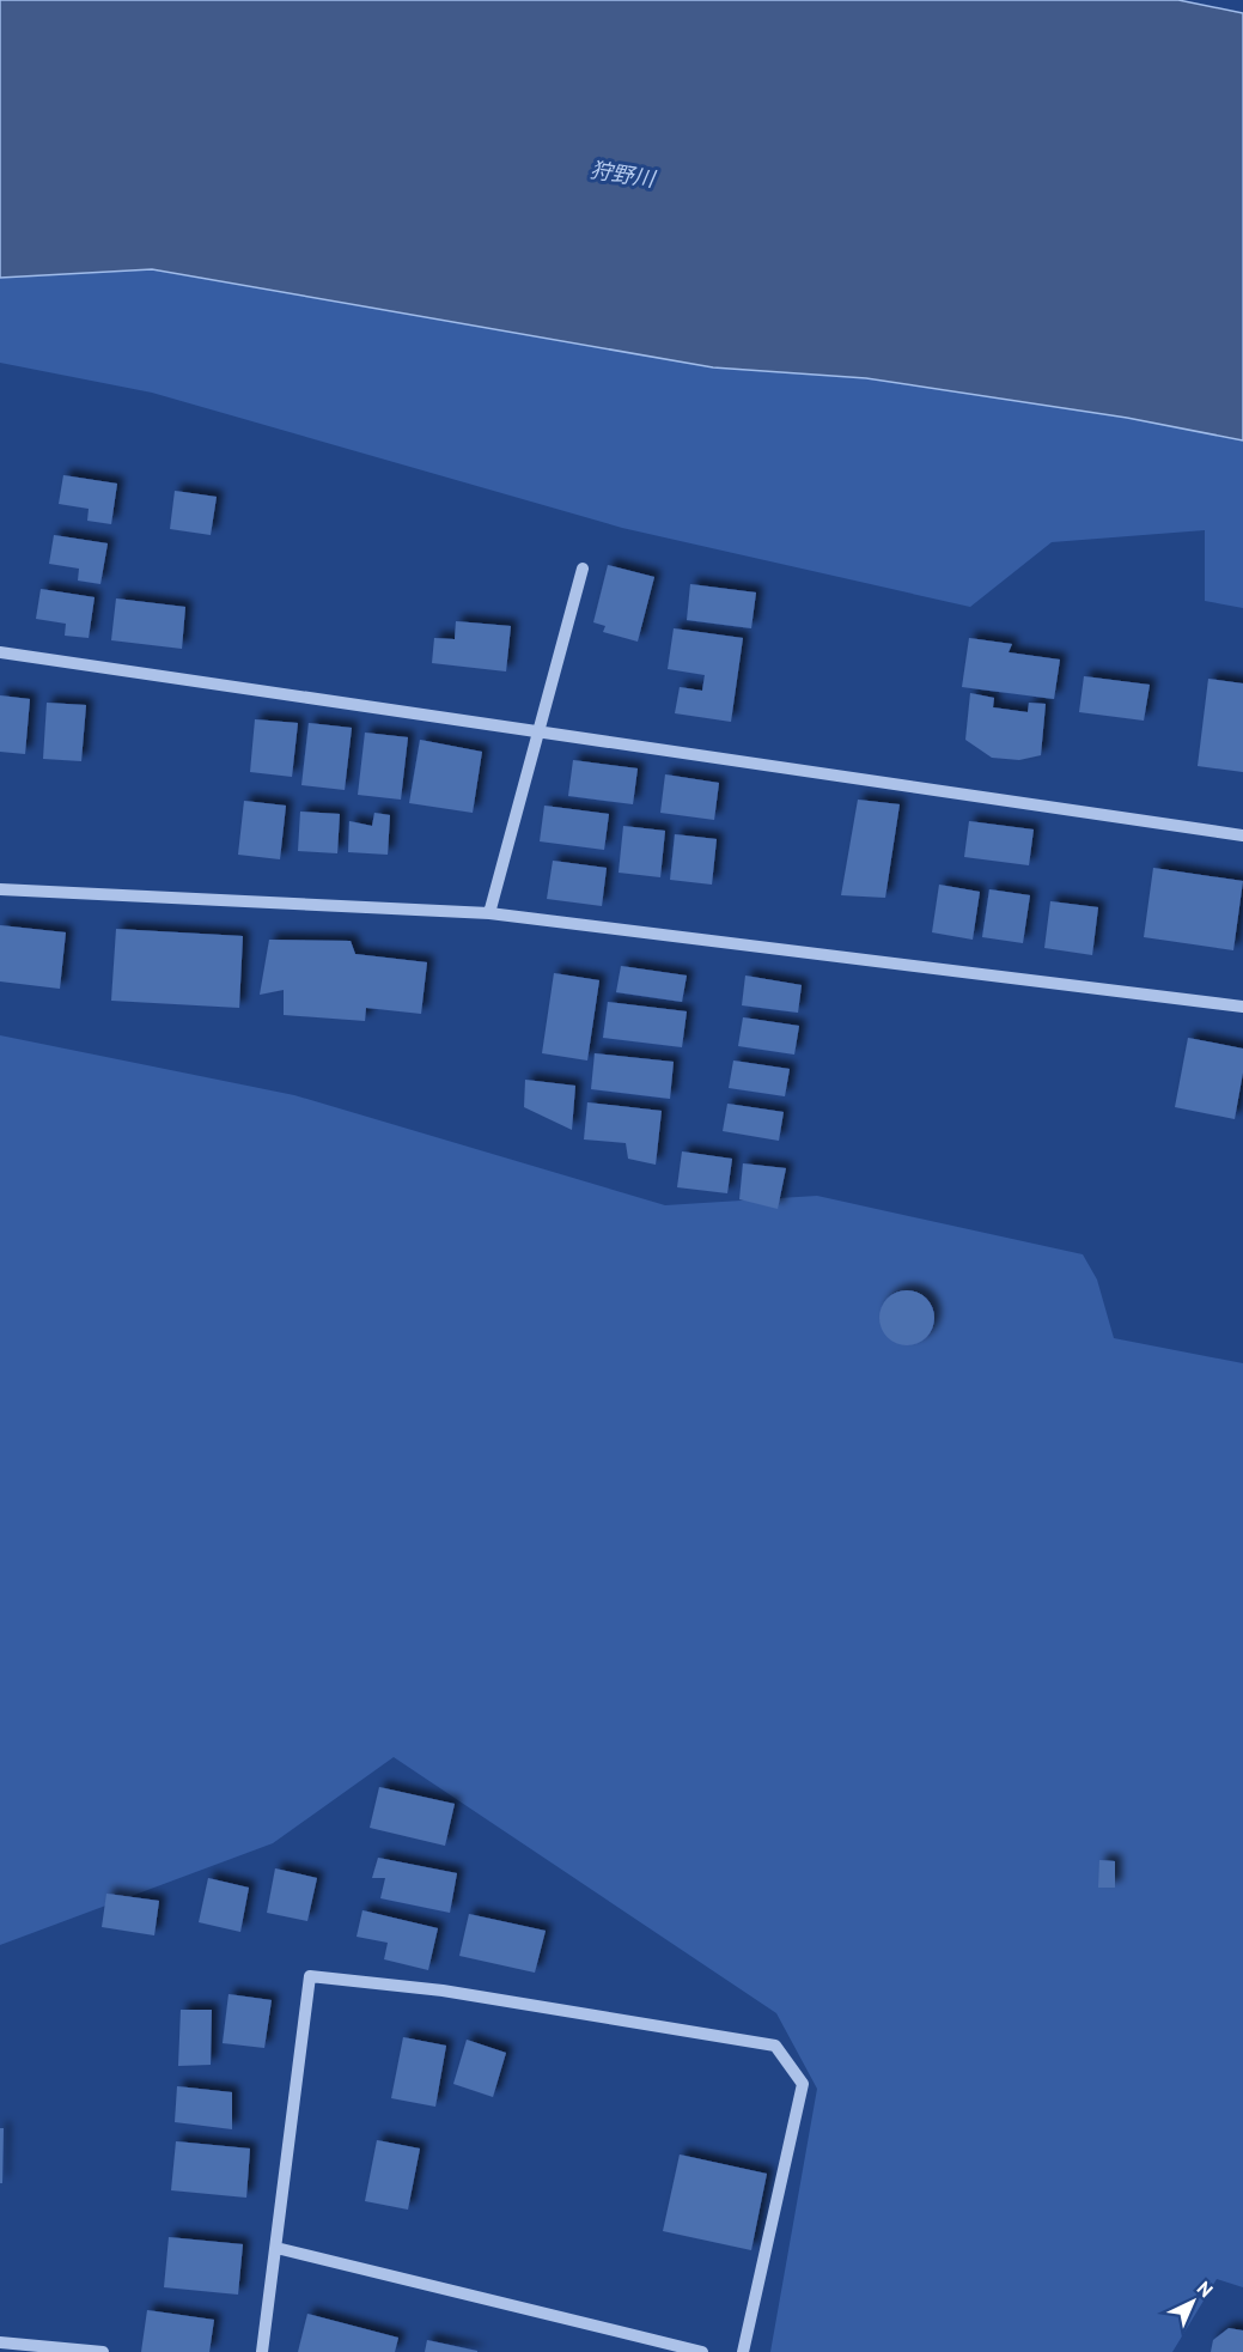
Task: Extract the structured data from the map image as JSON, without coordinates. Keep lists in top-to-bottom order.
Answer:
{
  "water": ["狩野川"],
  "north": "top right"
}
